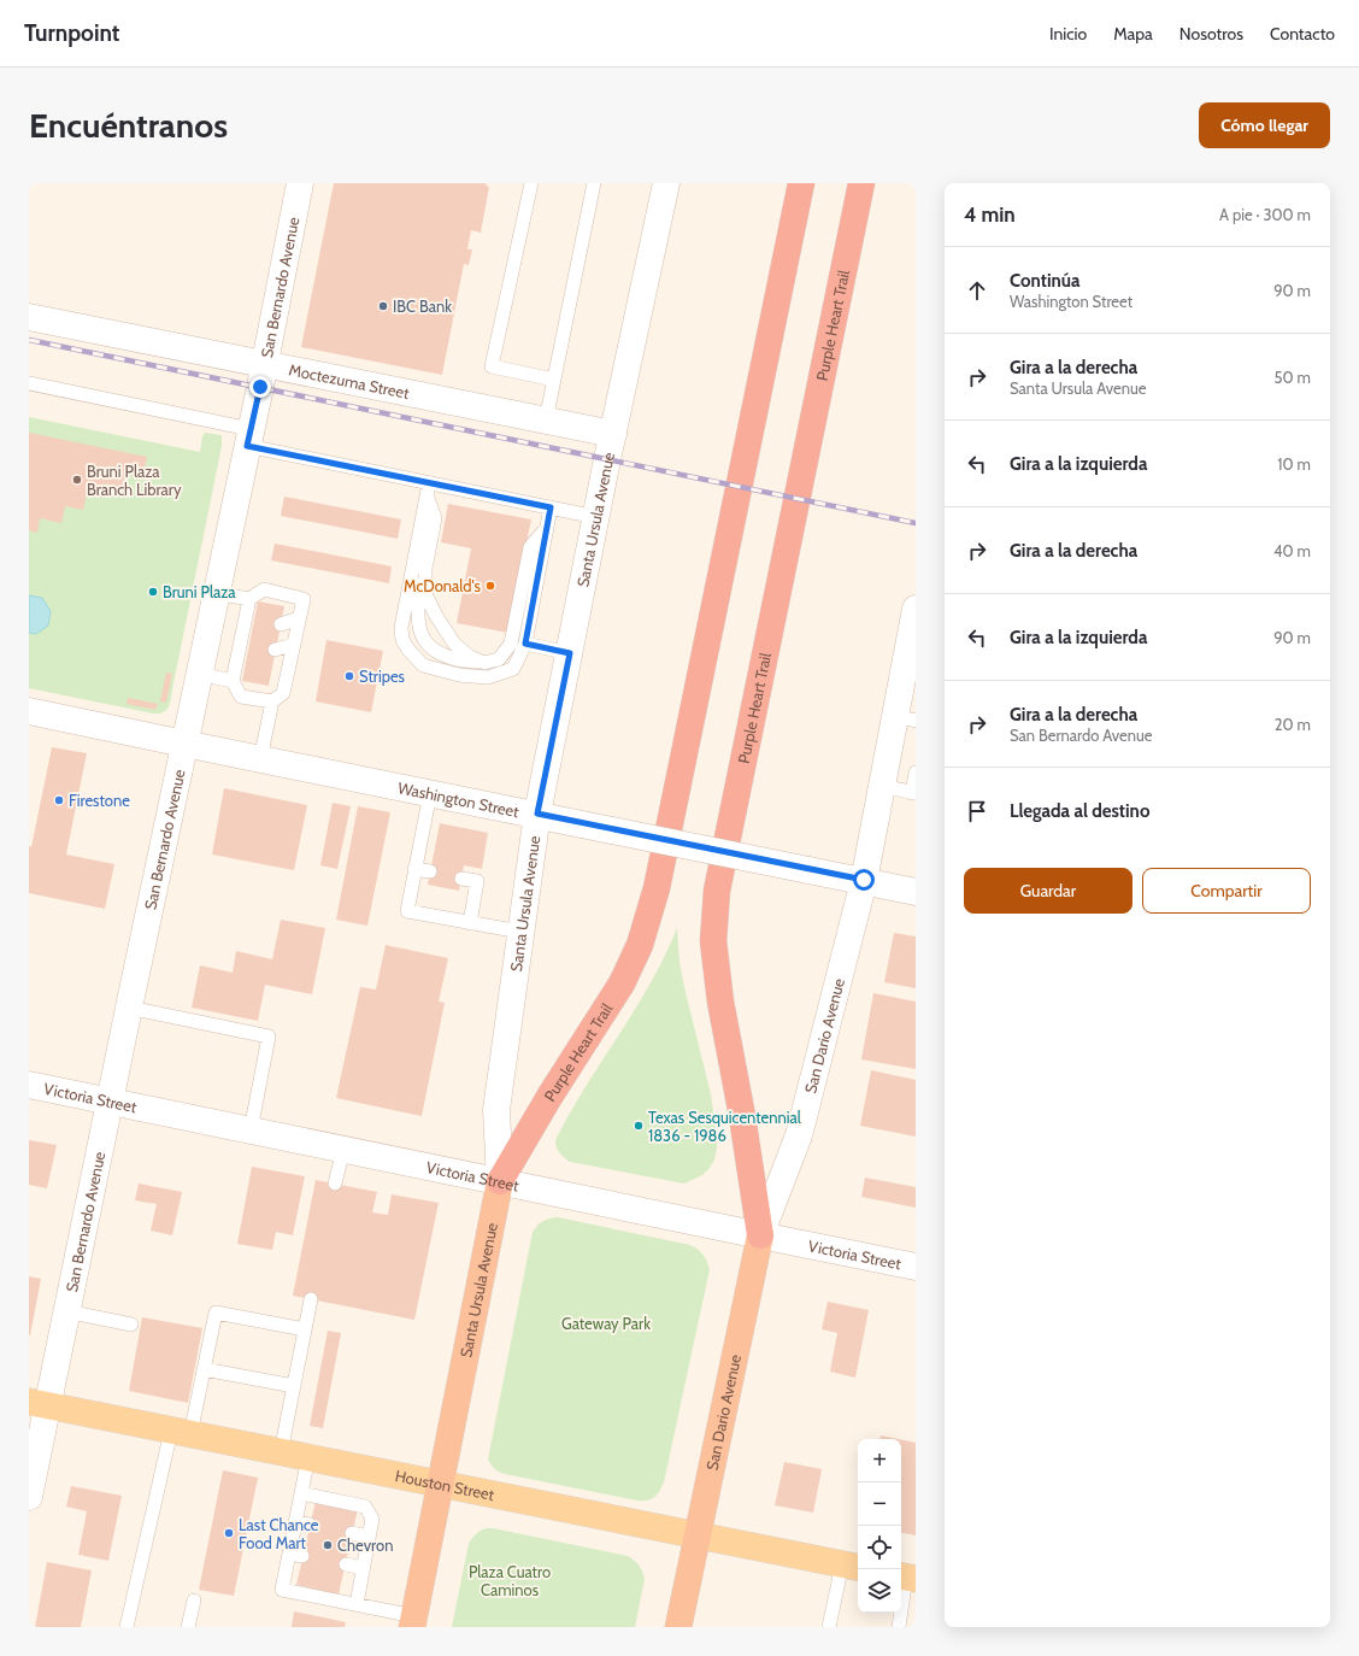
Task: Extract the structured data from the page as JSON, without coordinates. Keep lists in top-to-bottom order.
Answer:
{
  "streets": {
    "highway": ["Purple Heart Trail", "Santa Ursula Avenue", "San Dario Avenue"],
    "main road": [
      "San Bernardo Avenue",
      "Moctezuma Street",
      "Washington Street",
      "Victoria Street",
      "Houston Street"
    ]
  },
  "crossings": [
    ["San Bernardo Avenue", "Moctezuma Street"],
    ["San Bernardo Avenue", "Washington Street"],
    ["San Bernardo Avenue", "Victoria Street"],
    ["San Bernardo Avenue", "Houston Street"],
    ["Purple Heart Trail", "Santa Ursula Avenue"],
    ["Purple Heart Trail", "San Dario Avenue"],
    ["Purple Heart Trail", "Victoria Street"],
    ["Moctezuma Street", "Santa Ursula Avenue"],
    ["Santa Ursula Avenue", "Washington Street"],
    ["Santa Ursula Avenue", "Victoria Street"],
    ["Santa Ursula Avenue", "Houston Street"],
    ["Washington Street", "San Dario Avenue"],
    ["San Dario Avenue", "Victoria Street"],
    ["San Dario Avenue", "Houston Street"]
  ],
  "parks": ["Gateway Park", "Plaza Cuatro Caminos"],
  "places": [
    "IBC Bank",
    "Bruni Plaza Branch Library",
    "McDonald's",
    "Bruni Plaza",
    "Stripes",
    "Firestone",
    "Texas Sesquicentennial 1836 - 1986",
    "Last Chance Food Mart",
    "Chevron"
  ],
  "page": {
    "header": "Turnpoint",
    "nav": [
      "Inicio",
      "Mapa",
      "Nosotros",
      "Contacto"
    ],
    "buttons": [
      "Cómo llegar",
      ["Guardar", "Compartir"]
    ],
    "title": "Encuéntranos",
    "heading": ["4 min", "A pie · 300 m"],
    "list": [
      ["Continúa", "Washington Street", "90 m"],
      ["Gira a la derecha", "Santa Ursula Avenue", "50 m"],
      ["Gira a la izquierda", "10 m"],
      ["Gira a la derecha", "40 m"],
      ["Gira a la izquierda", "90 m"],
      ["Gira a la derecha", "San Bernardo Avenue", "20 m"],
      "Llegada al destino"
    ],
    "map_buttons": ["+", "−"]
  }
}
